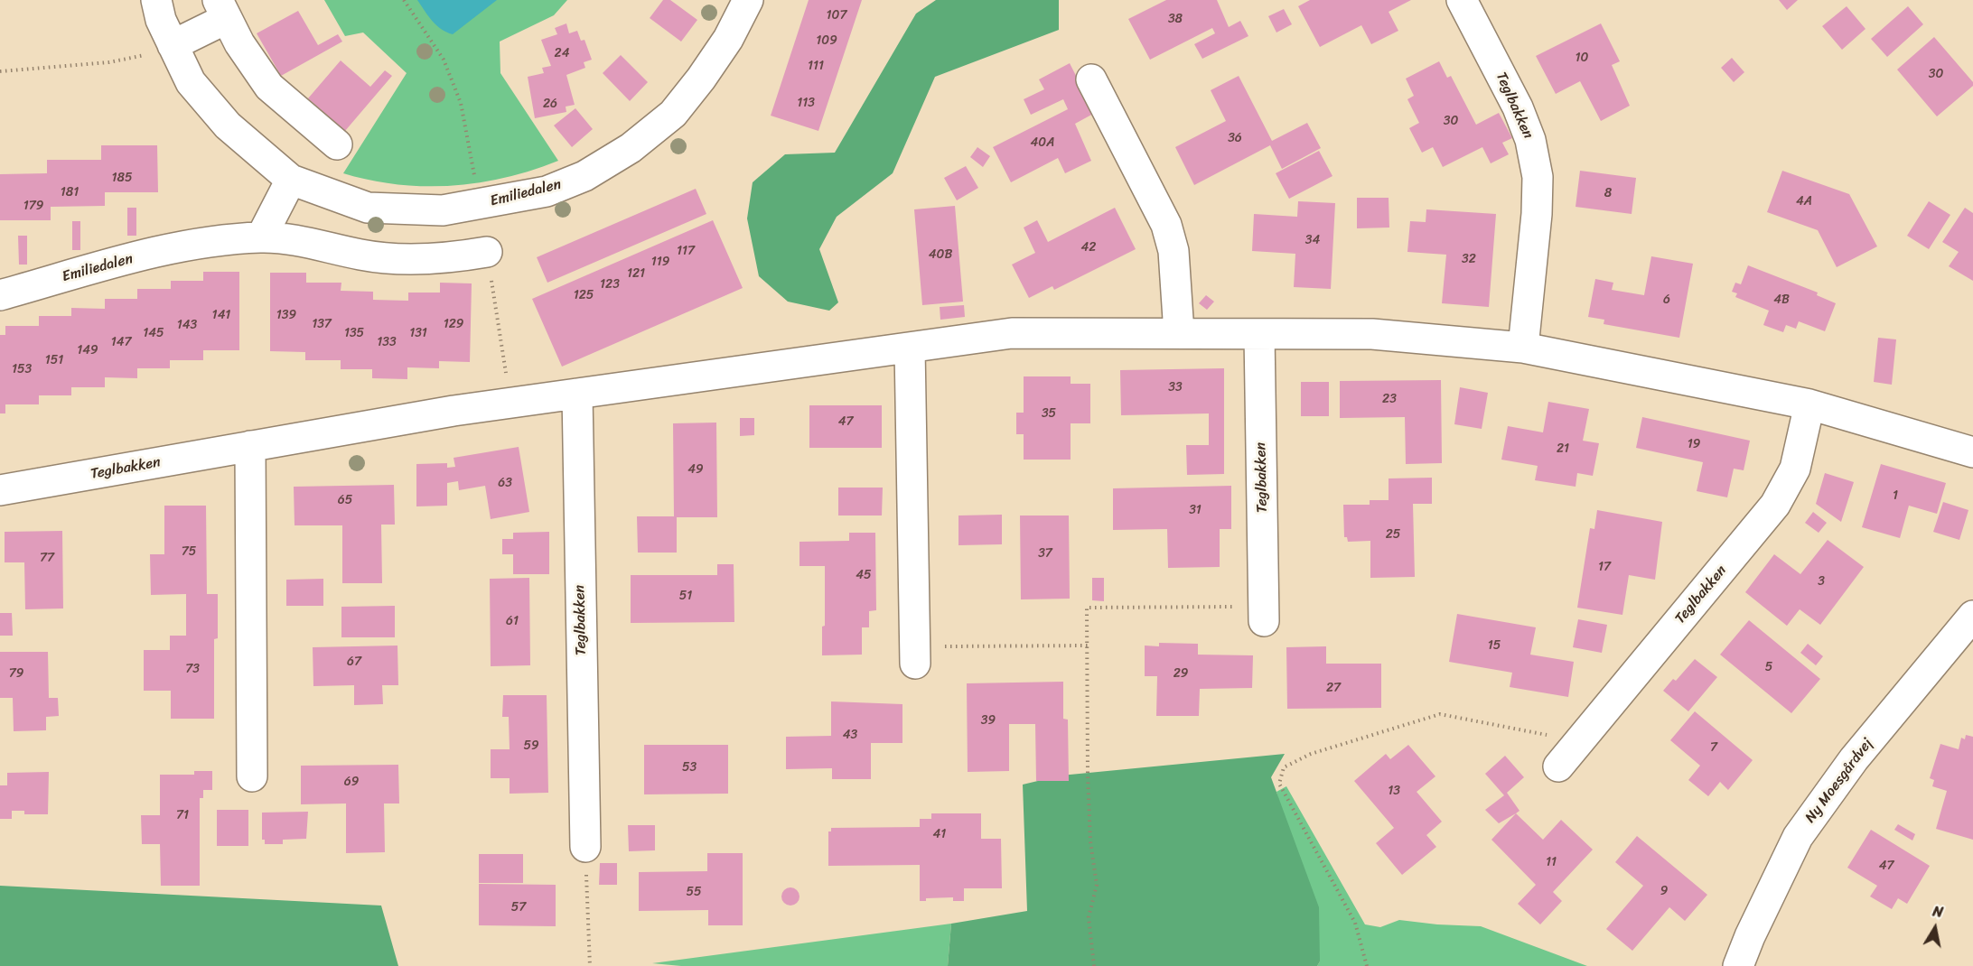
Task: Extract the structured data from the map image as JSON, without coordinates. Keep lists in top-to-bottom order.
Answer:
{
  "streets": {
    "street": ["Teglbakken", "Emiliedalen", "Ny Moesgårdvej"]
  },
  "house_numbers": [
    "107",
    "38",
    "109",
    "24",
    "10",
    "111",
    "30",
    "113",
    "26",
    "30",
    "36",
    "40A",
    "185",
    "181",
    "8",
    "4A",
    "179",
    "34",
    "42",
    "117",
    "40B",
    "32",
    "119",
    "121",
    "123",
    "125",
    "6",
    "4B",
    "141",
    "139",
    "137",
    "129",
    "143",
    "145",
    "135",
    "131",
    "147",
    "133",
    "149",
    "151",
    "153",
    "33",
    "23",
    "35",
    "47",
    "19",
    "21",
    "49",
    "63",
    "1",
    "65",
    "31",
    "25",
    "75",
    "37",
    "77",
    "17",
    "45",
    "3",
    "51",
    "61",
    "15",
    "67",
    "5",
    "73",
    "79",
    "29",
    "27",
    "39",
    "43",
    "59",
    "7",
    "53",
    "69",
    "13",
    "71",
    "41",
    "11",
    "47",
    "9",
    "55",
    "57"
  ],
  "north": "top"
}
